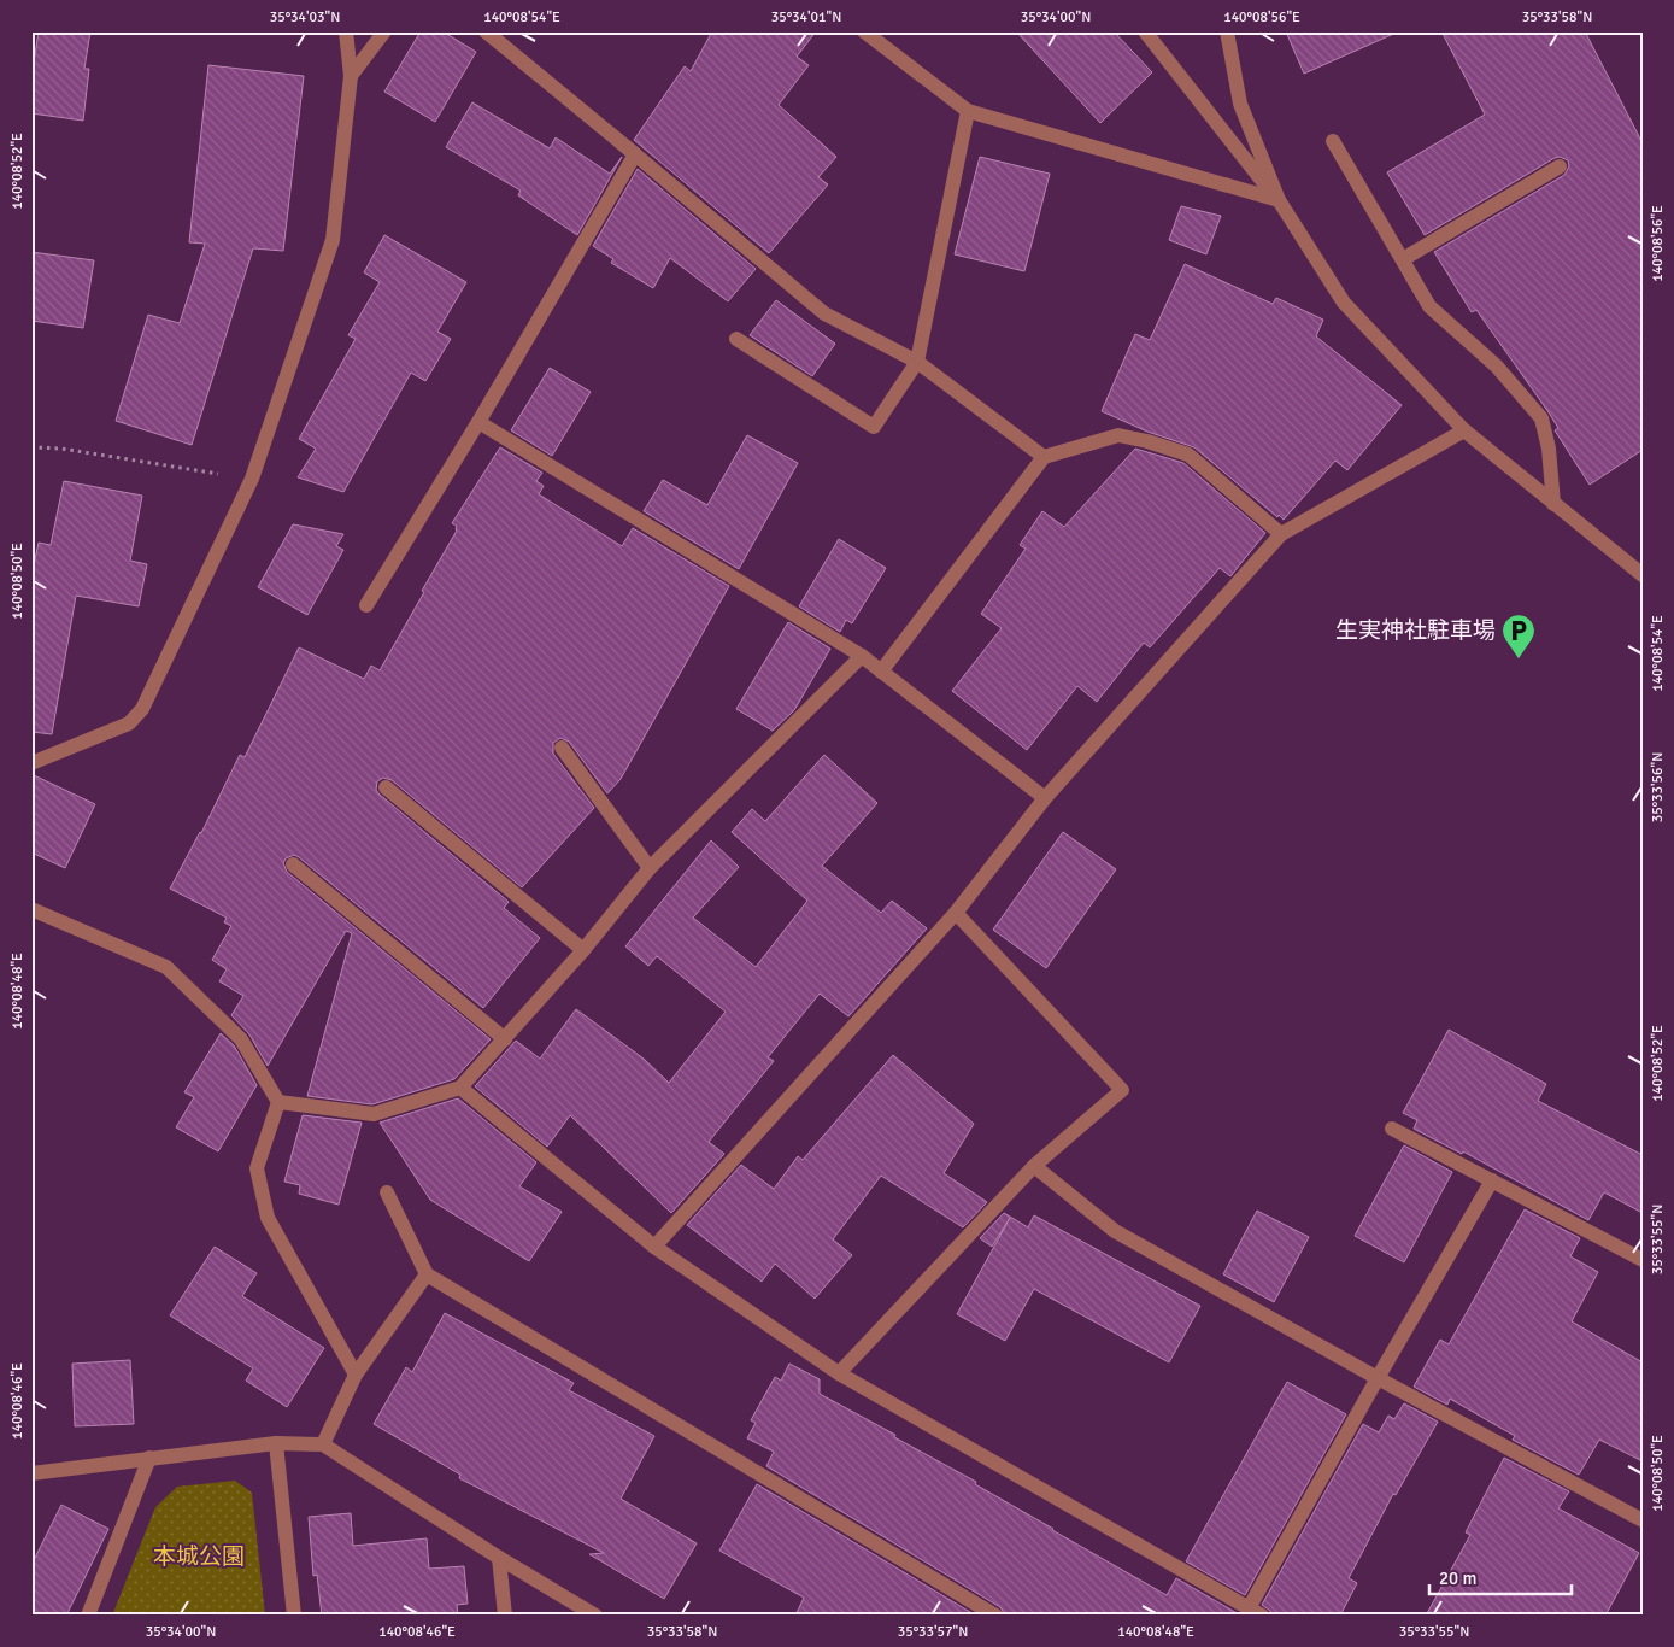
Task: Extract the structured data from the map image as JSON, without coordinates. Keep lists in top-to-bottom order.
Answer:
{
  "parks": ["本城公園"],
  "places": {
    "parking": ["生実神社駐車場"]
  },
  "scale_bar": "20 m",
  "coordinates": [
    "35°34'03\"N",
    "140°08'54\"E",
    "35°34'01\"N",
    "35°34'00\"N",
    "140°08'56\"E",
    "35°33'58\"N",
    "140°08'52\"E",
    "140°08'50\"E",
    "35°33'56\"N",
    "140°08'48\"E",
    "35°33'55\"N",
    "140°08'46\"E",
    "35°33'57\"N"
  ]
}
